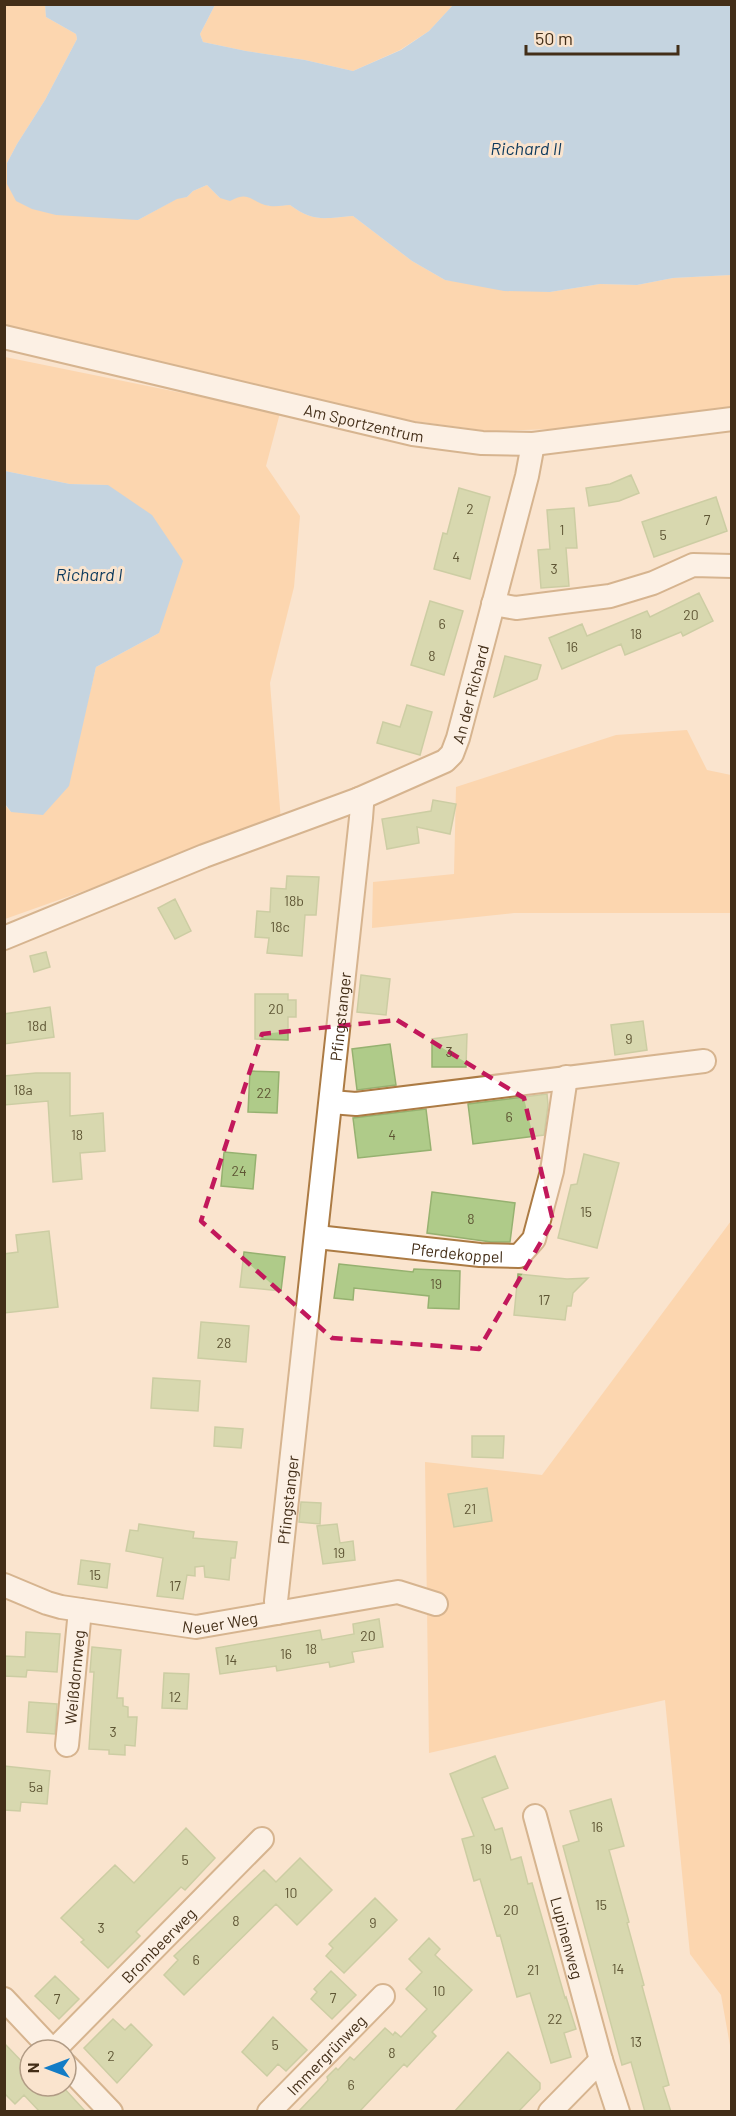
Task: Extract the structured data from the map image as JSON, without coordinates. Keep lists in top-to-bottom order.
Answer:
{
  "streets": {
    "street": [
      "Am Sportzentrum",
      "An der Richard",
      "Pfingstanger",
      "Pferdekoppel",
      "Neuer Weg",
      "Weißdornweg",
      "Lupinenweg",
      "Brombeerweg",
      "Immergrünweg"
    ]
  },
  "crossings": [
    ["Am Sportzentrum", "An der Richard"],
    ["An der Richard", "Pfingstanger"],
    ["Pfingstanger", "Pferdekoppel"],
    ["Pfingstanger", "Neuer Weg"],
    ["Neuer Weg", "Weißdornweg"]
  ],
  "water": ["Richard II", "Richard I"],
  "house_numbers": [
    "2",
    "7",
    "1",
    "5",
    "4",
    "3",
    "20",
    "6",
    "18",
    "16",
    "8",
    "18b",
    "18c",
    "20",
    "18d",
    "9",
    "3",
    "18a",
    "22",
    "6",
    "18",
    "4",
    "24",
    "15",
    "8",
    "19",
    "17",
    "28",
    "21",
    "19",
    "15",
    "17",
    "20",
    "18",
    "16",
    "14",
    "12",
    "3",
    "5a",
    "16",
    "19",
    "5",
    "10",
    "15",
    "20",
    "8",
    "9",
    "3",
    "6",
    "14",
    "21",
    "10",
    "7",
    "7",
    "22",
    "13",
    "5",
    "8",
    "2",
    "6"
  ],
  "scale_bar": "50 m",
  "north": "left"
}
